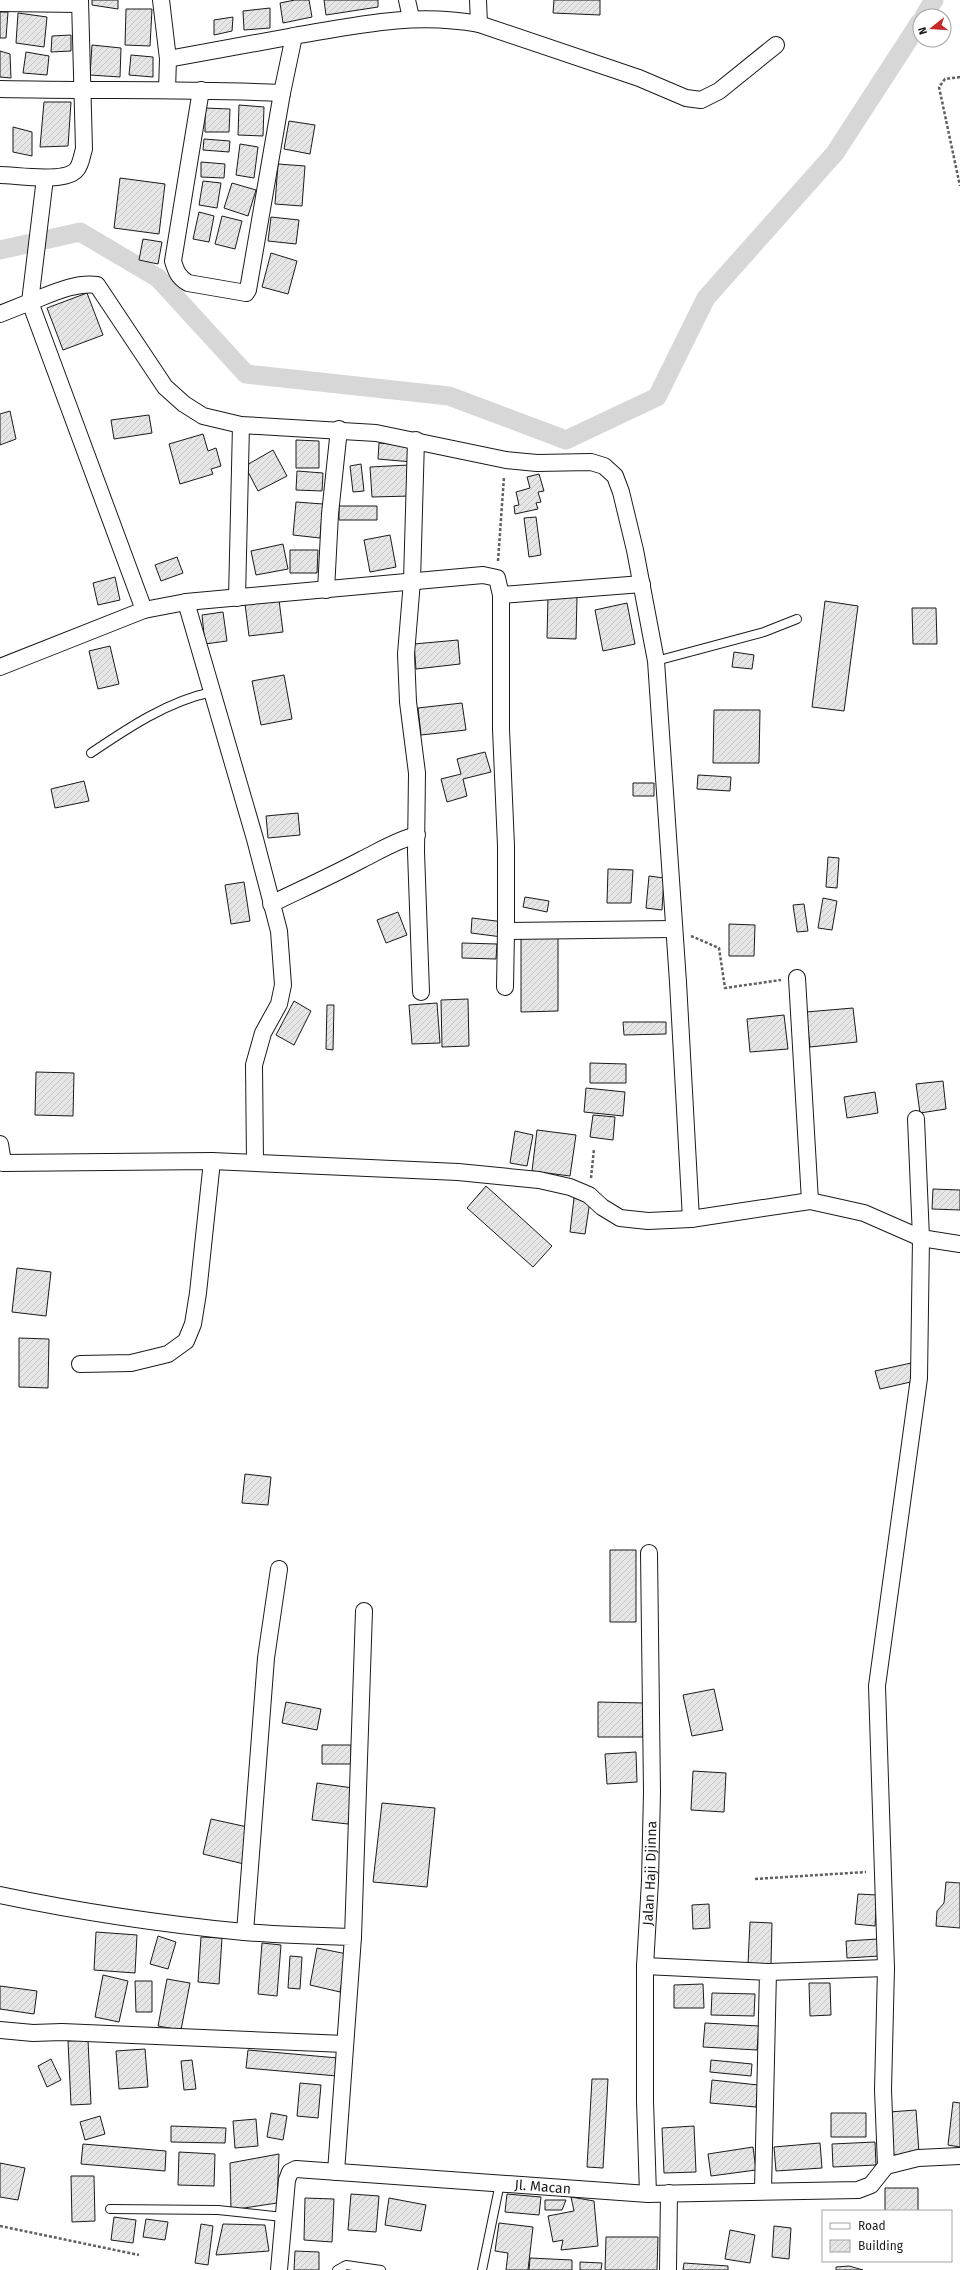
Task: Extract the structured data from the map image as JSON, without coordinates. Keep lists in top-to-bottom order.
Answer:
{
  "streets": {
    "street": ["Jalan Haji Djinna", "Jl. Macan"]
  },
  "crossings": [
    ["Jalan Haji Djinna", "Jl. Macan"]
  ],
  "legend": ["Road", "Building"],
  "north": "left"
}
